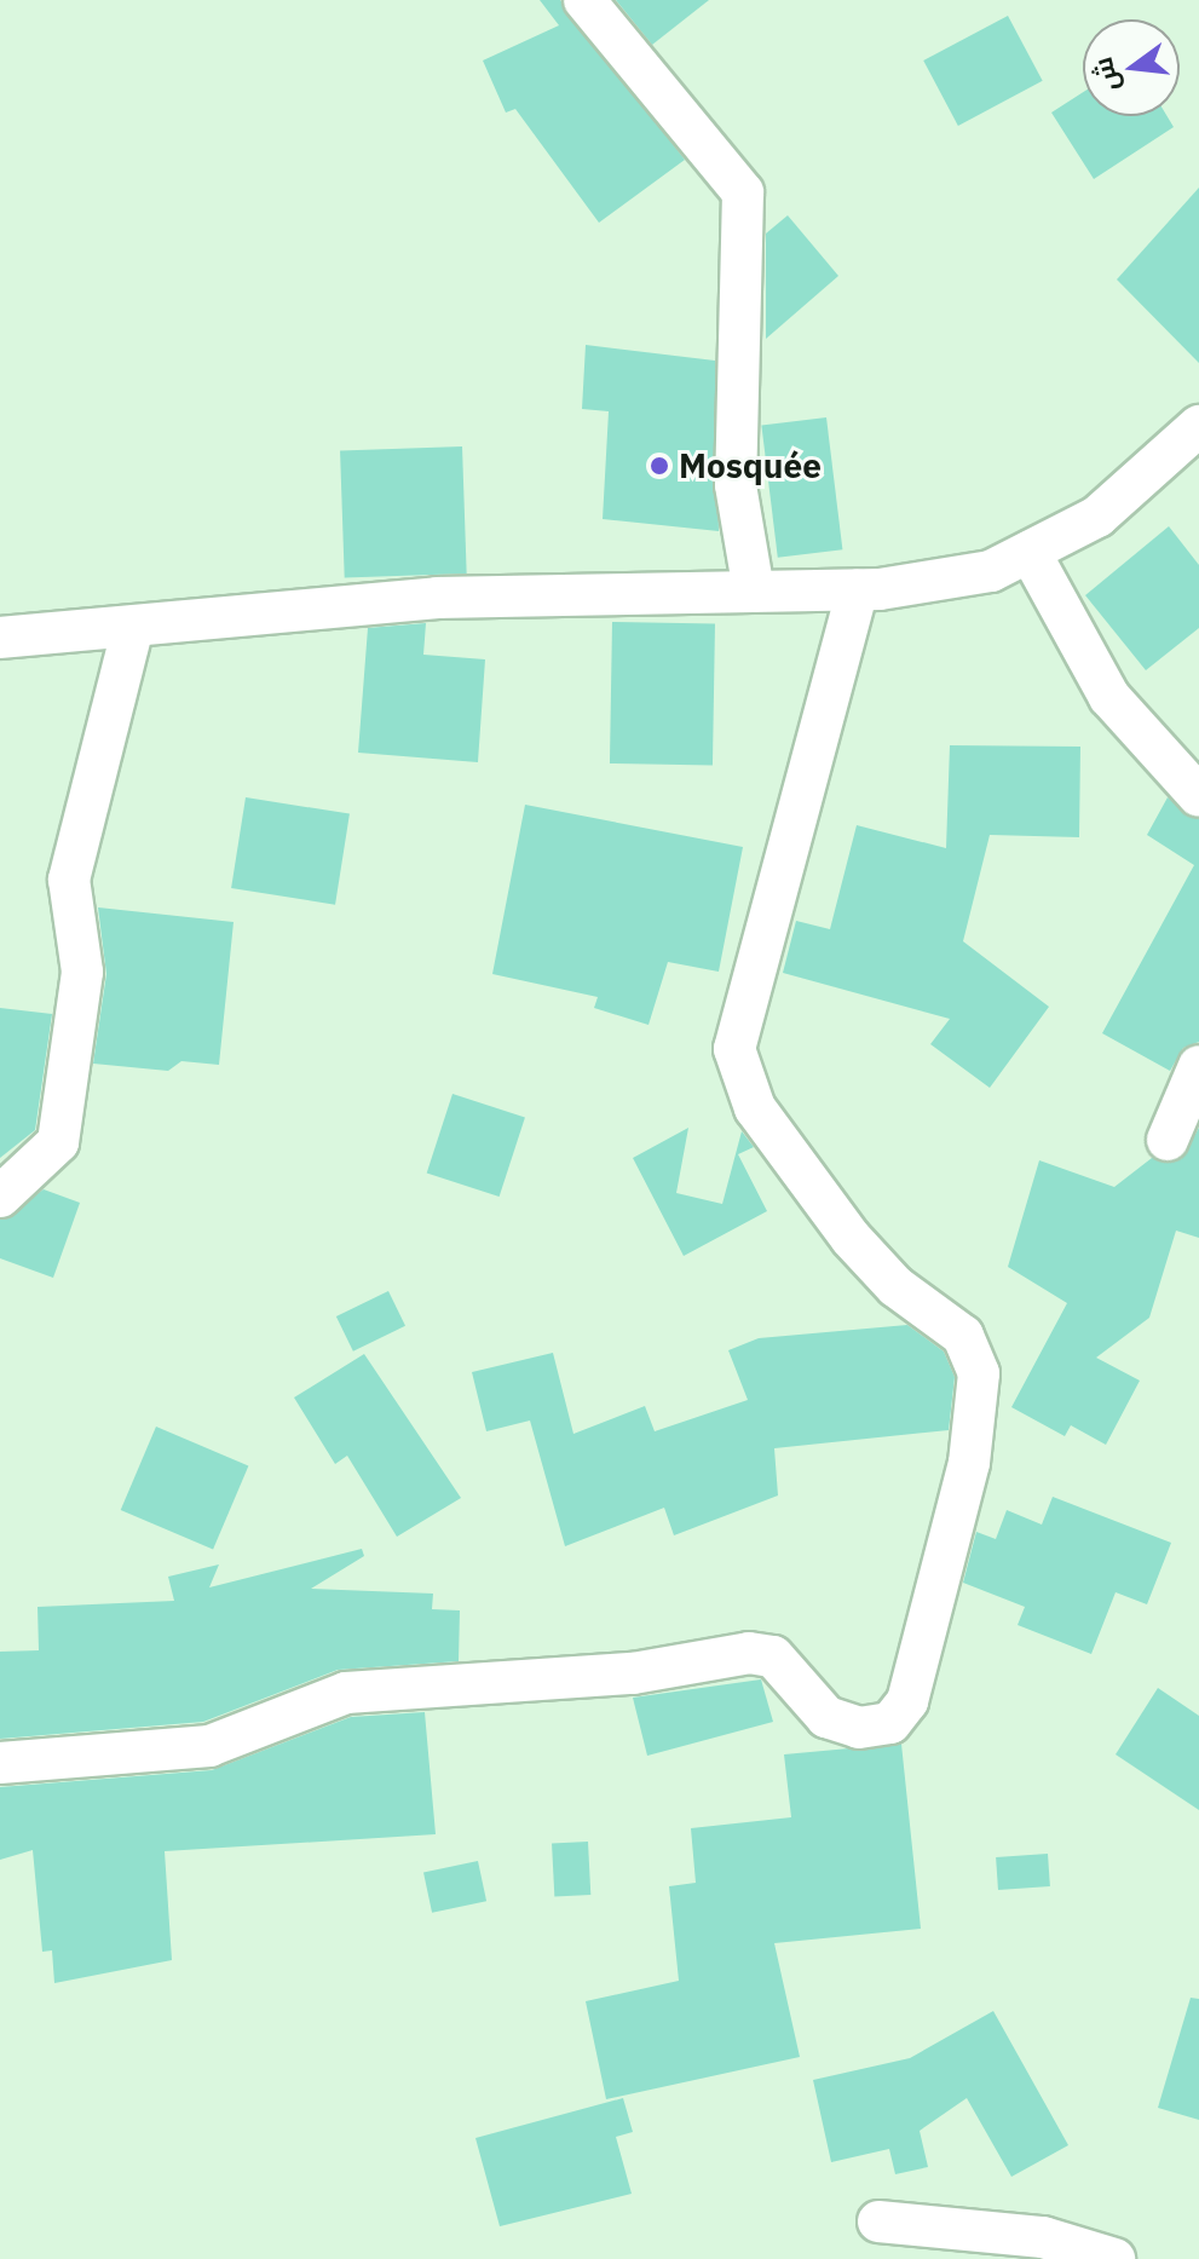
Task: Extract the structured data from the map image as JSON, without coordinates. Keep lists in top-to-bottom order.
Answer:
{
  "places": ["Mosquée"],
  "north": "left"
}
